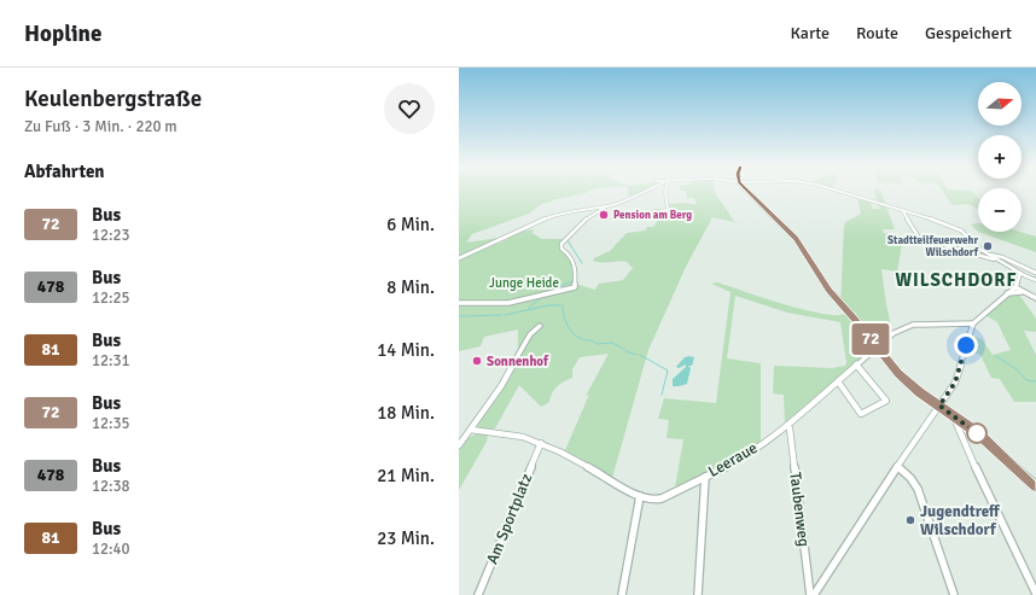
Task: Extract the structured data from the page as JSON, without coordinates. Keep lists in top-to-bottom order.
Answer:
{
  "streets": {
    "street": ["Leeraue", "Taubenweg", "Am Sportplatz"]
  },
  "crossings": [
    ["Leeraue", "Taubenweg"],
    ["Leeraue", "Am Sportplatz"]
  ],
  "districts": ["WILSCHDORF"],
  "parks": ["Junge Heide"],
  "places": [
    "Pension am Berg",
    "Stadtteilfeuerwehr Wilschdorf",
    "Sonnenhof",
    "Jugendtreff Wilschdorf"
  ],
  "lines": ["bus line 72"],
  "north": "right",
  "page": {
    "header": "Hopline",
    "nav": ["Karte", "Route", "Gespeichert"],
    "heading": [
      ["Keulenbergstraße", "Zu Fuß · 3 Min. · 220 m"],
      "Abfahrten"
    ],
    "on_map": "72",
    "map_buttons": ["+", "−"],
    "list": [
      {
        "mark": "72",
        "name": "Bus",
        "note": "12:23",
        "value": "6 Min."
      },
      {
        "mark": "478",
        "name": "Bus",
        "note": "12:25",
        "value": "8 Min."
      },
      {
        "mark": "81",
        "name": "Bus",
        "note": "12:31",
        "value": "14 Min."
      },
      {
        "mark": "72",
        "name": "Bus",
        "note": "12:35",
        "value": "18 Min."
      },
      {
        "mark": "478",
        "name": "Bus",
        "note": "12:38",
        "value": "21 Min."
      },
      {
        "mark": "81",
        "name": "Bus",
        "note": "12:40",
        "value": "23 Min."
      }
    ]
  }
}
